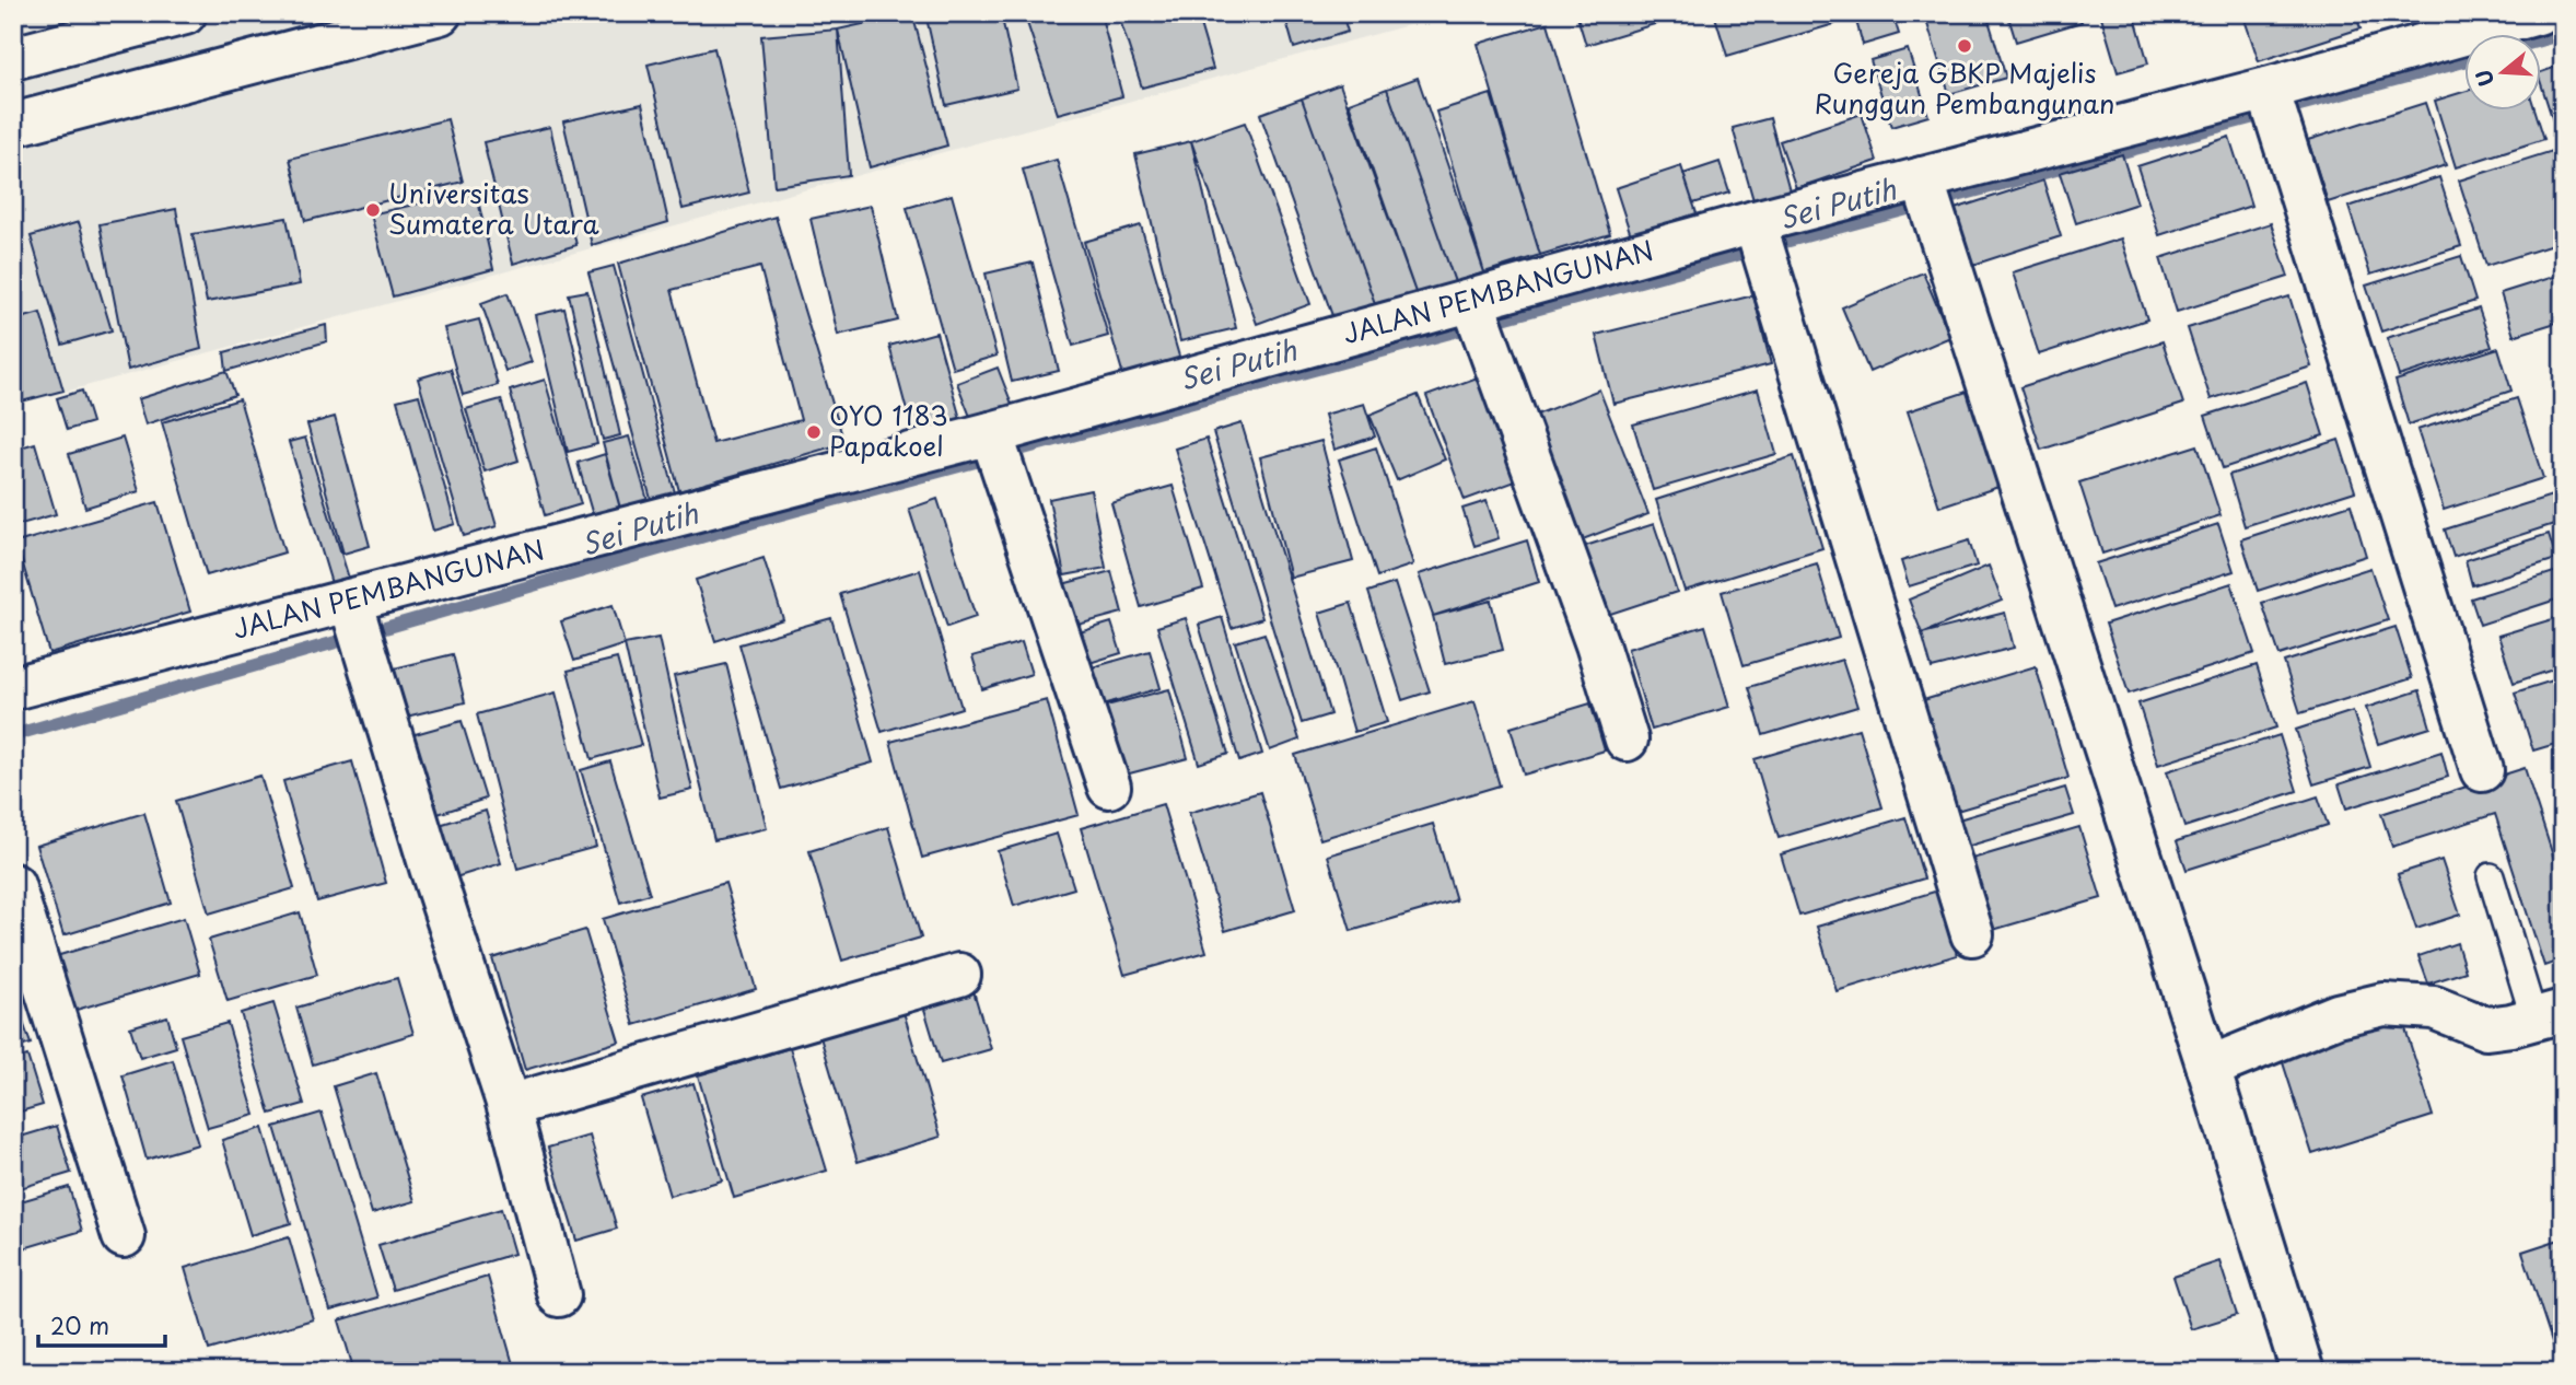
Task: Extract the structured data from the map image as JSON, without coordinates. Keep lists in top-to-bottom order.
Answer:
{
  "streets": {
    "street": ["JALAN PEMBANGUNAN"]
  },
  "water": ["Sei Putih"],
  "places": ["Gereja GBKP Majelis Runggun Pembangunan", "Universitas Sumatera Utara", "OYO 1183 Papakoel"],
  "scale_bar": "20 m",
  "north": "left"
}
